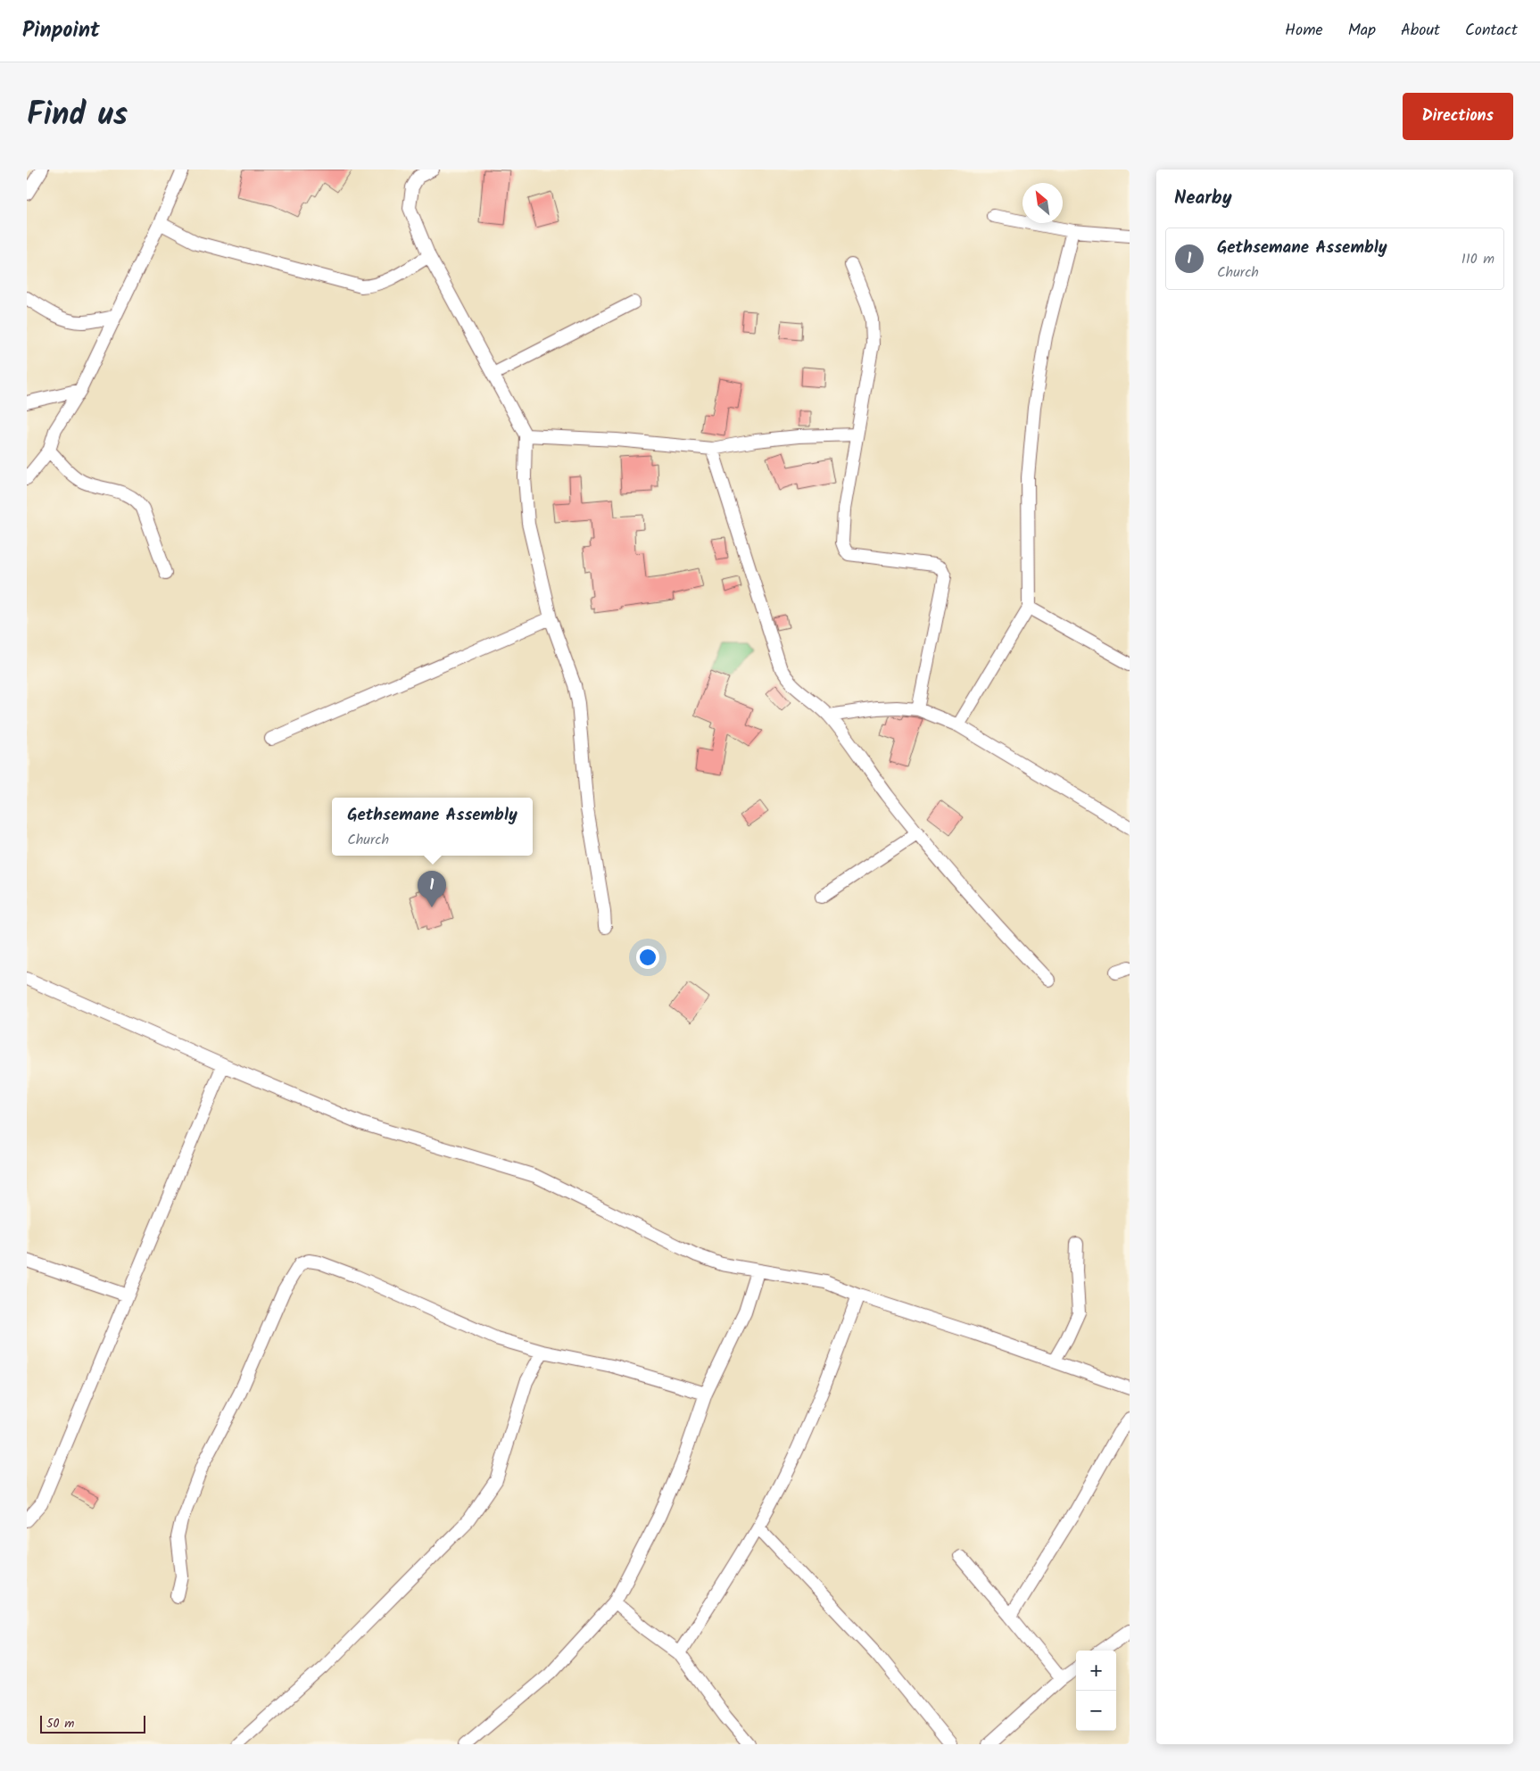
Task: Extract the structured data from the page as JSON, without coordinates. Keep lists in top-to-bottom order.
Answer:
{
  "scale_bar": "50 m",
  "north": "top left",
  "page": {
    "header": "Pinpoint",
    "nav": [
      "Home",
      "Map",
      "About",
      "Contact"
    ],
    "title": "Find us",
    "buttons": "Directions",
    "heading": "Nearby",
    "list": [
      {
        "mark": "1",
        "name": "Gethsemane Assembly",
        "note": "Church",
        "value": "110 m"
      }
    ],
    "popup": ["Gethsemane Assembly", "Church"],
    "pins": "1",
    "map_buttons": ["+", "−"],
    "scale": "50 m"
  }
}
